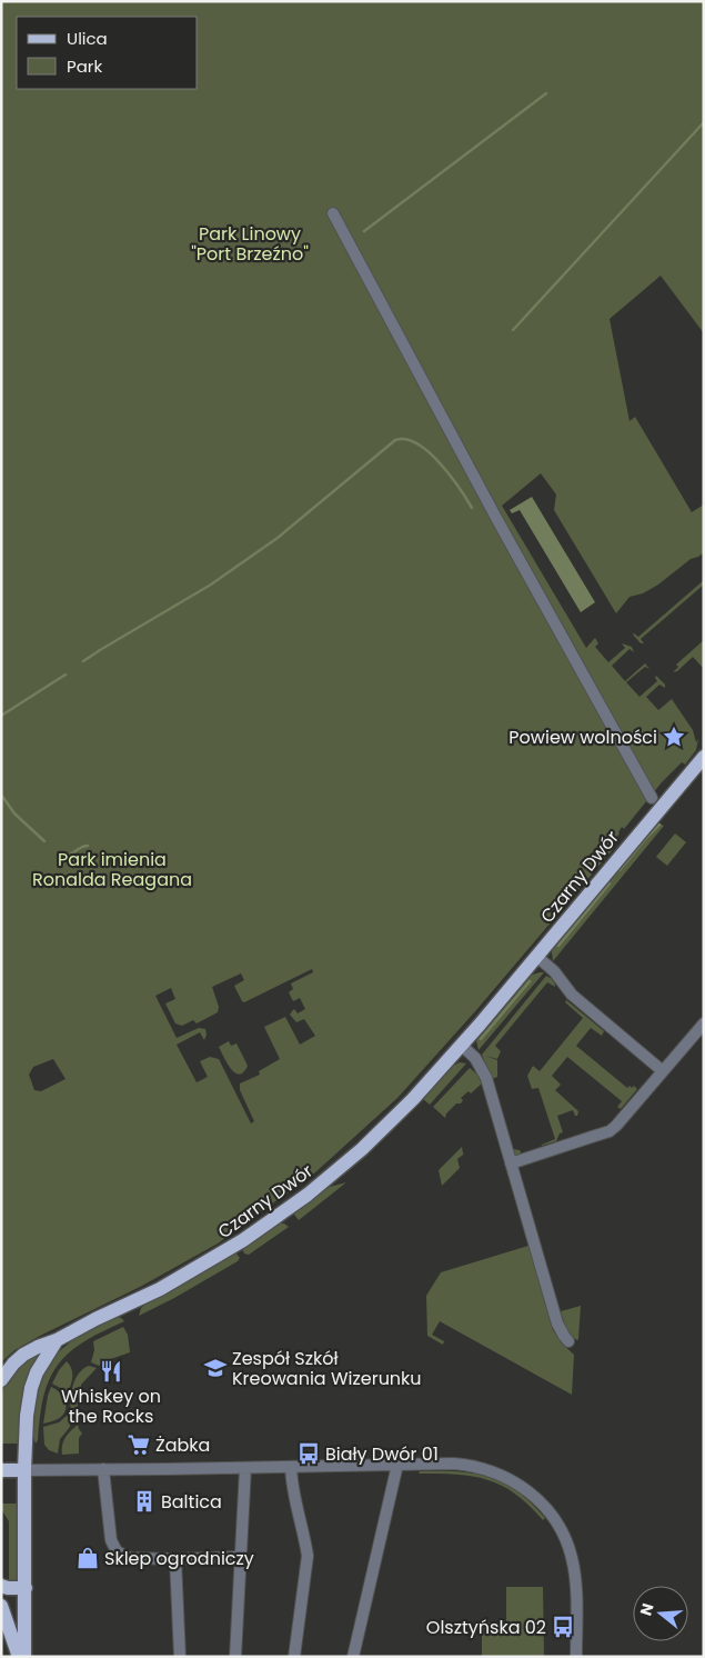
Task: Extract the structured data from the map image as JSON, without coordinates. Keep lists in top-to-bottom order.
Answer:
{
  "streets": {
    "main road": ["Czarny Dwór"]
  },
  "parks": ["Park Linowy \"Port Brzeźno\"", "Park imienia Ronalda Reagana"],
  "places": {
    "place": ["Powiew wolności"],
    "school or university": ["Zespół Szkół Kreowania Wizerunku"],
    "restaurant": ["Whiskey on the Rocks"],
    "supermarket": ["Żabka"],
    "bus stop": ["Biały Dwór 01", "Olsztyńska 02"],
    "building": ["Baltica"],
    "shop": ["Sklep ogrodniczy"]
  },
  "legend": ["Ulica", "Park"],
  "north": "left"
}
